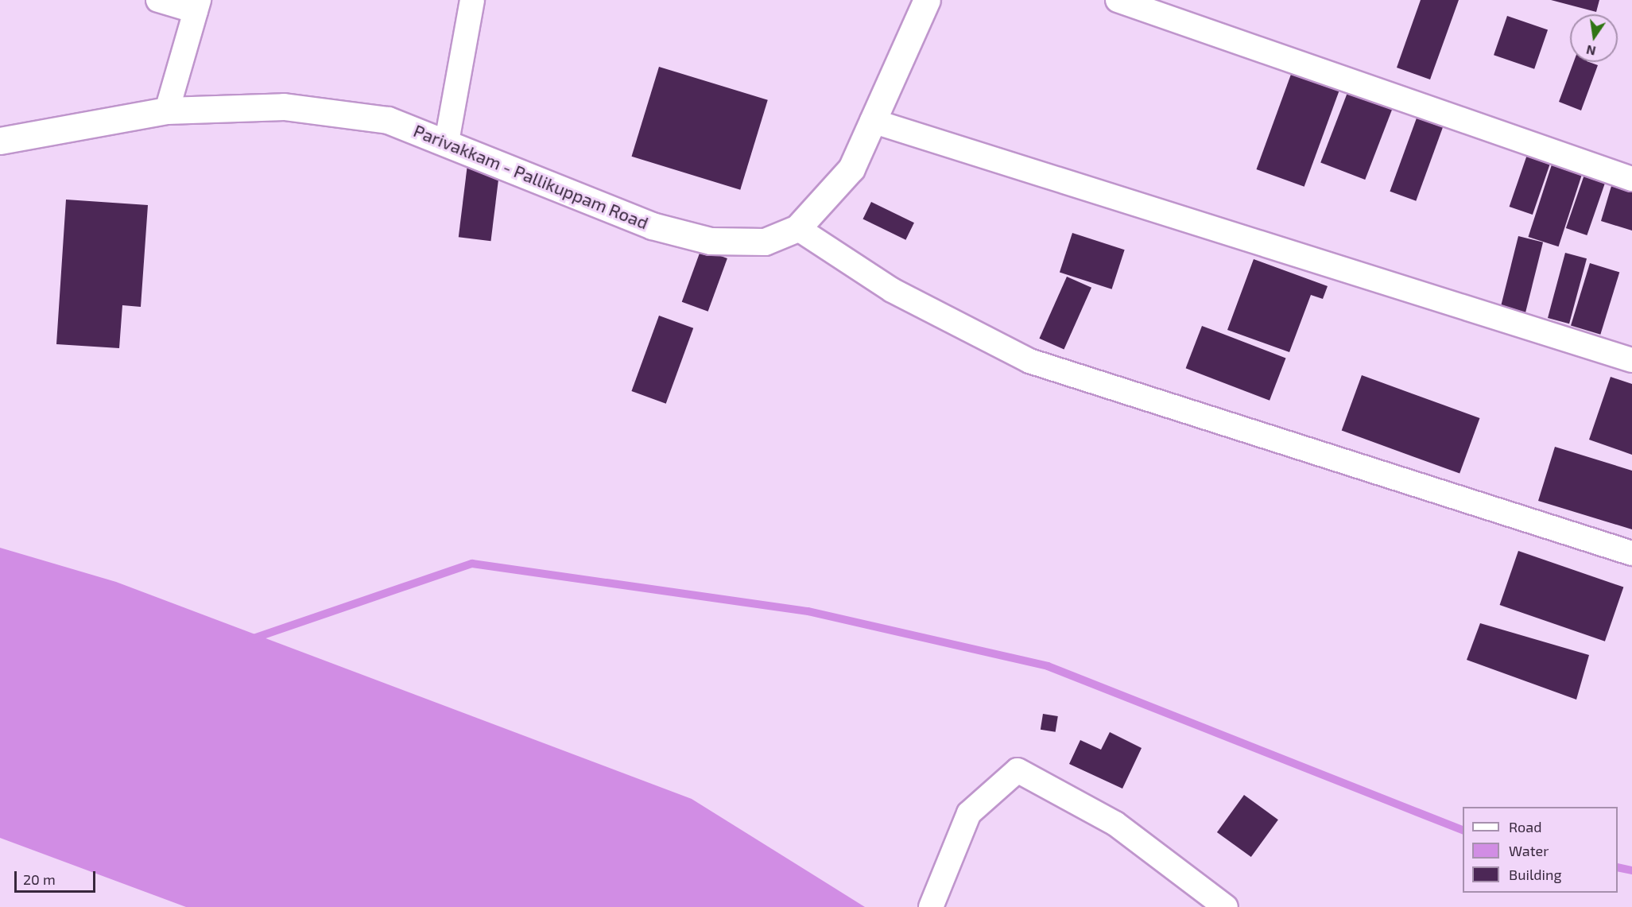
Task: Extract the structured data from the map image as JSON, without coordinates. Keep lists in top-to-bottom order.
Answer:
{
  "streets": {
    "street": ["Parivakkam - Pallikuppam Road"]
  },
  "legend": ["Road", "Water", "Building"],
  "scale_bar": "20 m",
  "north": "bottom"
}
